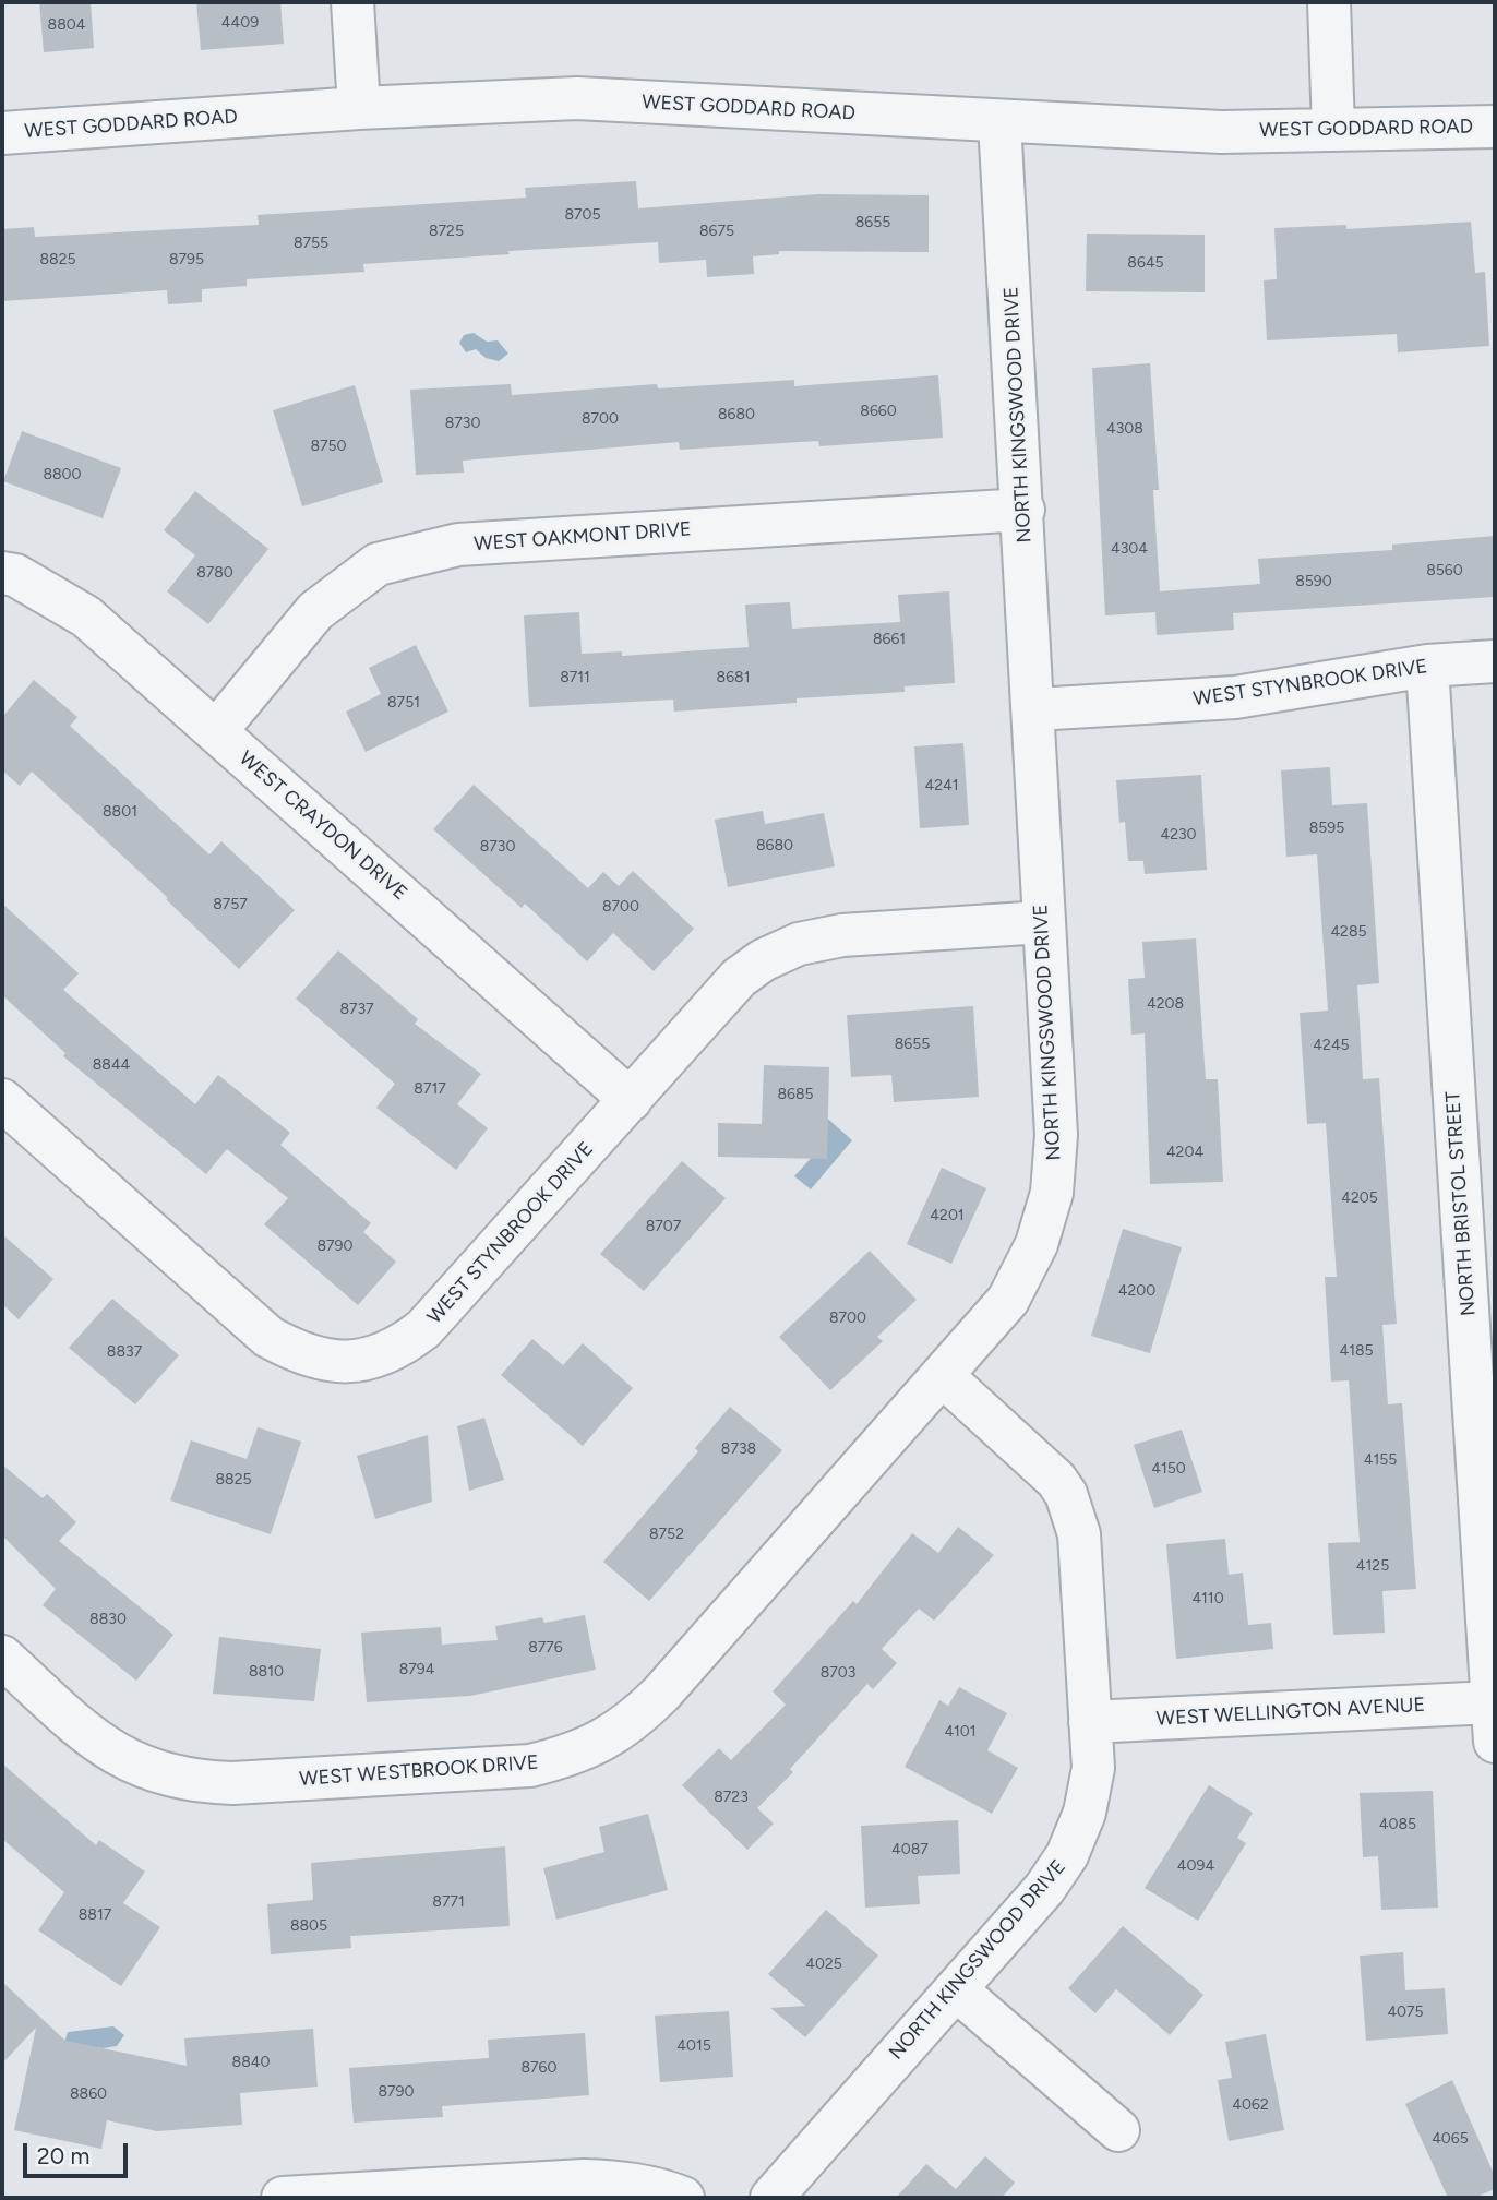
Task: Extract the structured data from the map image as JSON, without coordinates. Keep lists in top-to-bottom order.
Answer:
{
  "streets": {
    "street": [
      "WEST GODDARD ROAD",
      "NORTH KINGSWOOD DRIVE",
      "WEST OAKMONT DRIVE",
      "WEST STYNBROOK DRIVE",
      "WEST CRAYDON DRIVE",
      "NORTH BRISTOL STREET",
      "WEST WELLINGTON AVENUE",
      "WEST WESTBROOK DRIVE"
    ]
  },
  "crossings": [
    ["WEST GODDARD ROAD", "NORTH KINGSWOOD DRIVE"],
    ["NORTH KINGSWOOD DRIVE", "WEST OAKMONT DRIVE"],
    ["NORTH KINGSWOOD DRIVE", "WEST STYNBROOK DRIVE"],
    ["NORTH KINGSWOOD DRIVE", "WEST WELLINGTON AVENUE"],
    ["NORTH KINGSWOOD DRIVE", "WEST WESTBROOK DRIVE"],
    ["WEST OAKMONT DRIVE", "WEST CRAYDON DRIVE"],
    ["WEST STYNBROOK DRIVE", "WEST CRAYDON DRIVE"],
    ["WEST STYNBROOK DRIVE", "NORTH BRISTOL STREET"],
    ["NORTH BRISTOL STREET", "WEST WELLINGTON AVENUE"]
  ],
  "house_numbers": [
    "4409",
    "8804",
    "8705",
    "8655",
    "8725",
    "8675",
    "8755",
    "8825",
    "8795",
    "8645",
    "8660",
    "8680",
    "8700",
    "8730",
    "4308",
    "8750",
    "8800",
    "4304",
    "8560",
    "8780",
    "8590",
    "8661",
    "8711",
    "8681",
    "8751",
    "4241",
    "8801",
    "8595",
    "4230",
    "8680",
    "8730",
    "8757",
    "8700",
    "4285",
    "4208",
    "8737",
    "8655",
    "4245",
    "8844",
    "8717",
    "8685",
    "4204",
    "4205",
    "4201",
    "8707",
    "8790",
    "4200",
    "8700",
    "4185",
    "8837",
    "8738",
    "4155",
    "4150",
    "8825",
    "8752",
    "4125",
    "4110",
    "8830",
    "8776",
    "8794",
    "8810",
    "8703",
    "4101",
    "8723",
    "4085",
    "4087",
    "4094",
    "8771",
    "8817",
    "8805",
    "4025",
    "4075",
    "4015",
    "8840",
    "8760",
    "8790",
    "8860",
    "4062",
    "4065"
  ],
  "scale_bar": "20 m"
}
